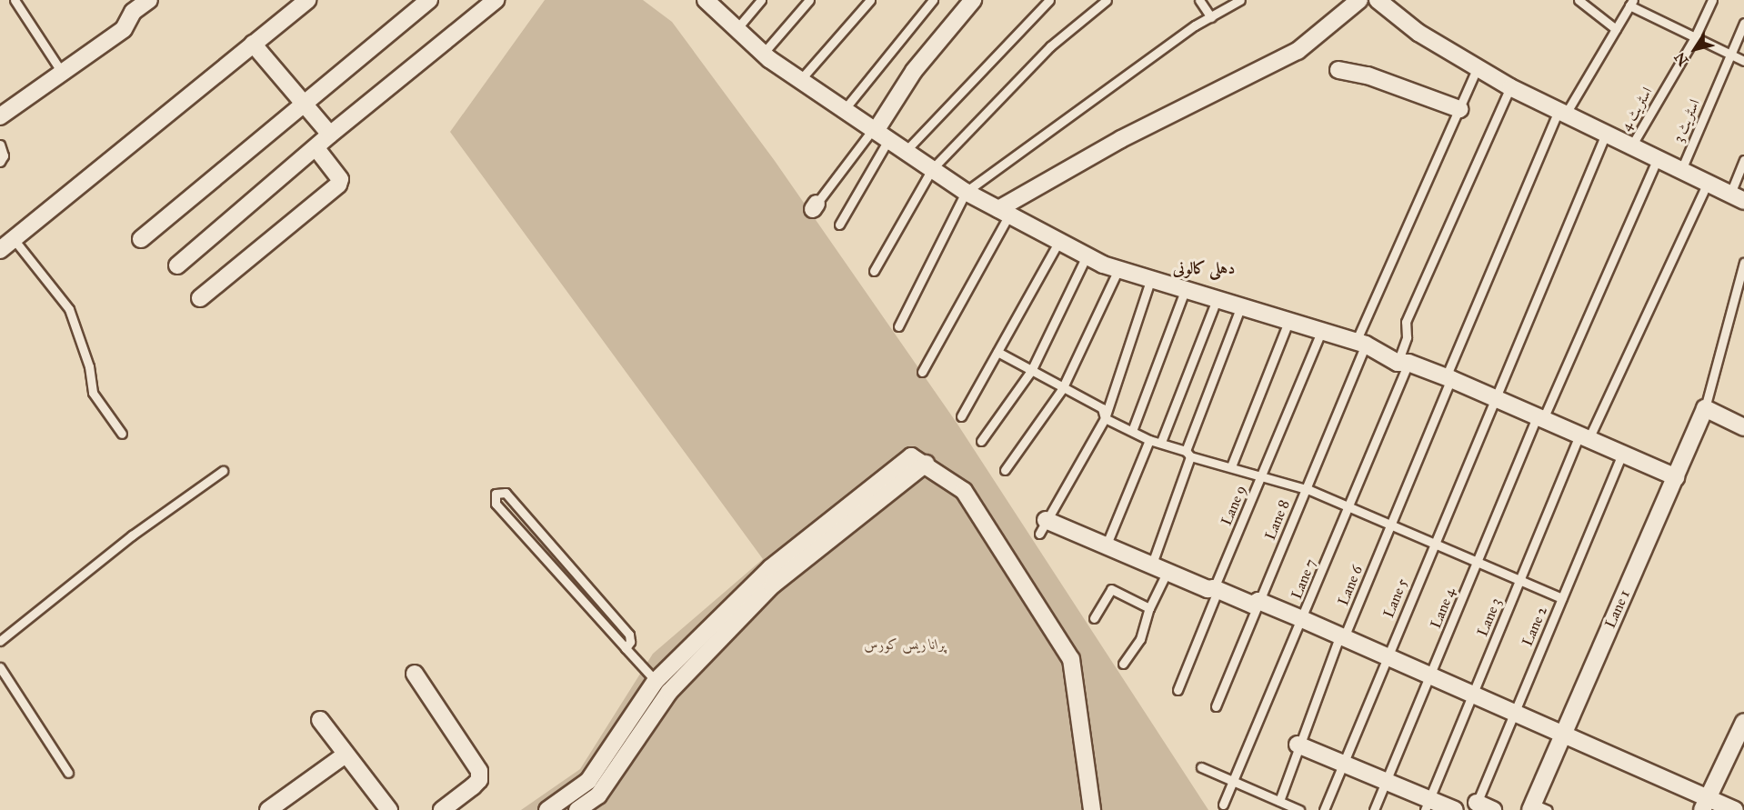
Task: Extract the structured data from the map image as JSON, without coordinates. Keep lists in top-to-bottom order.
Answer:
{
  "streets": {
    "street": ["Lane 1"],
    "lane": [
      "اسٹریٹ 4",
      "اسٹریٹ 3",
      "Lane 9",
      "Lane 8",
      "Lane 7",
      "Lane 6",
      "Lane 5",
      "Lane 4",
      "Lane 3",
      "Lane 2"
    ]
  },
  "districts": ["دہلی کالونی"],
  "parks": ["پرانا ریس کورس"],
  "north": "bottom left"
}
